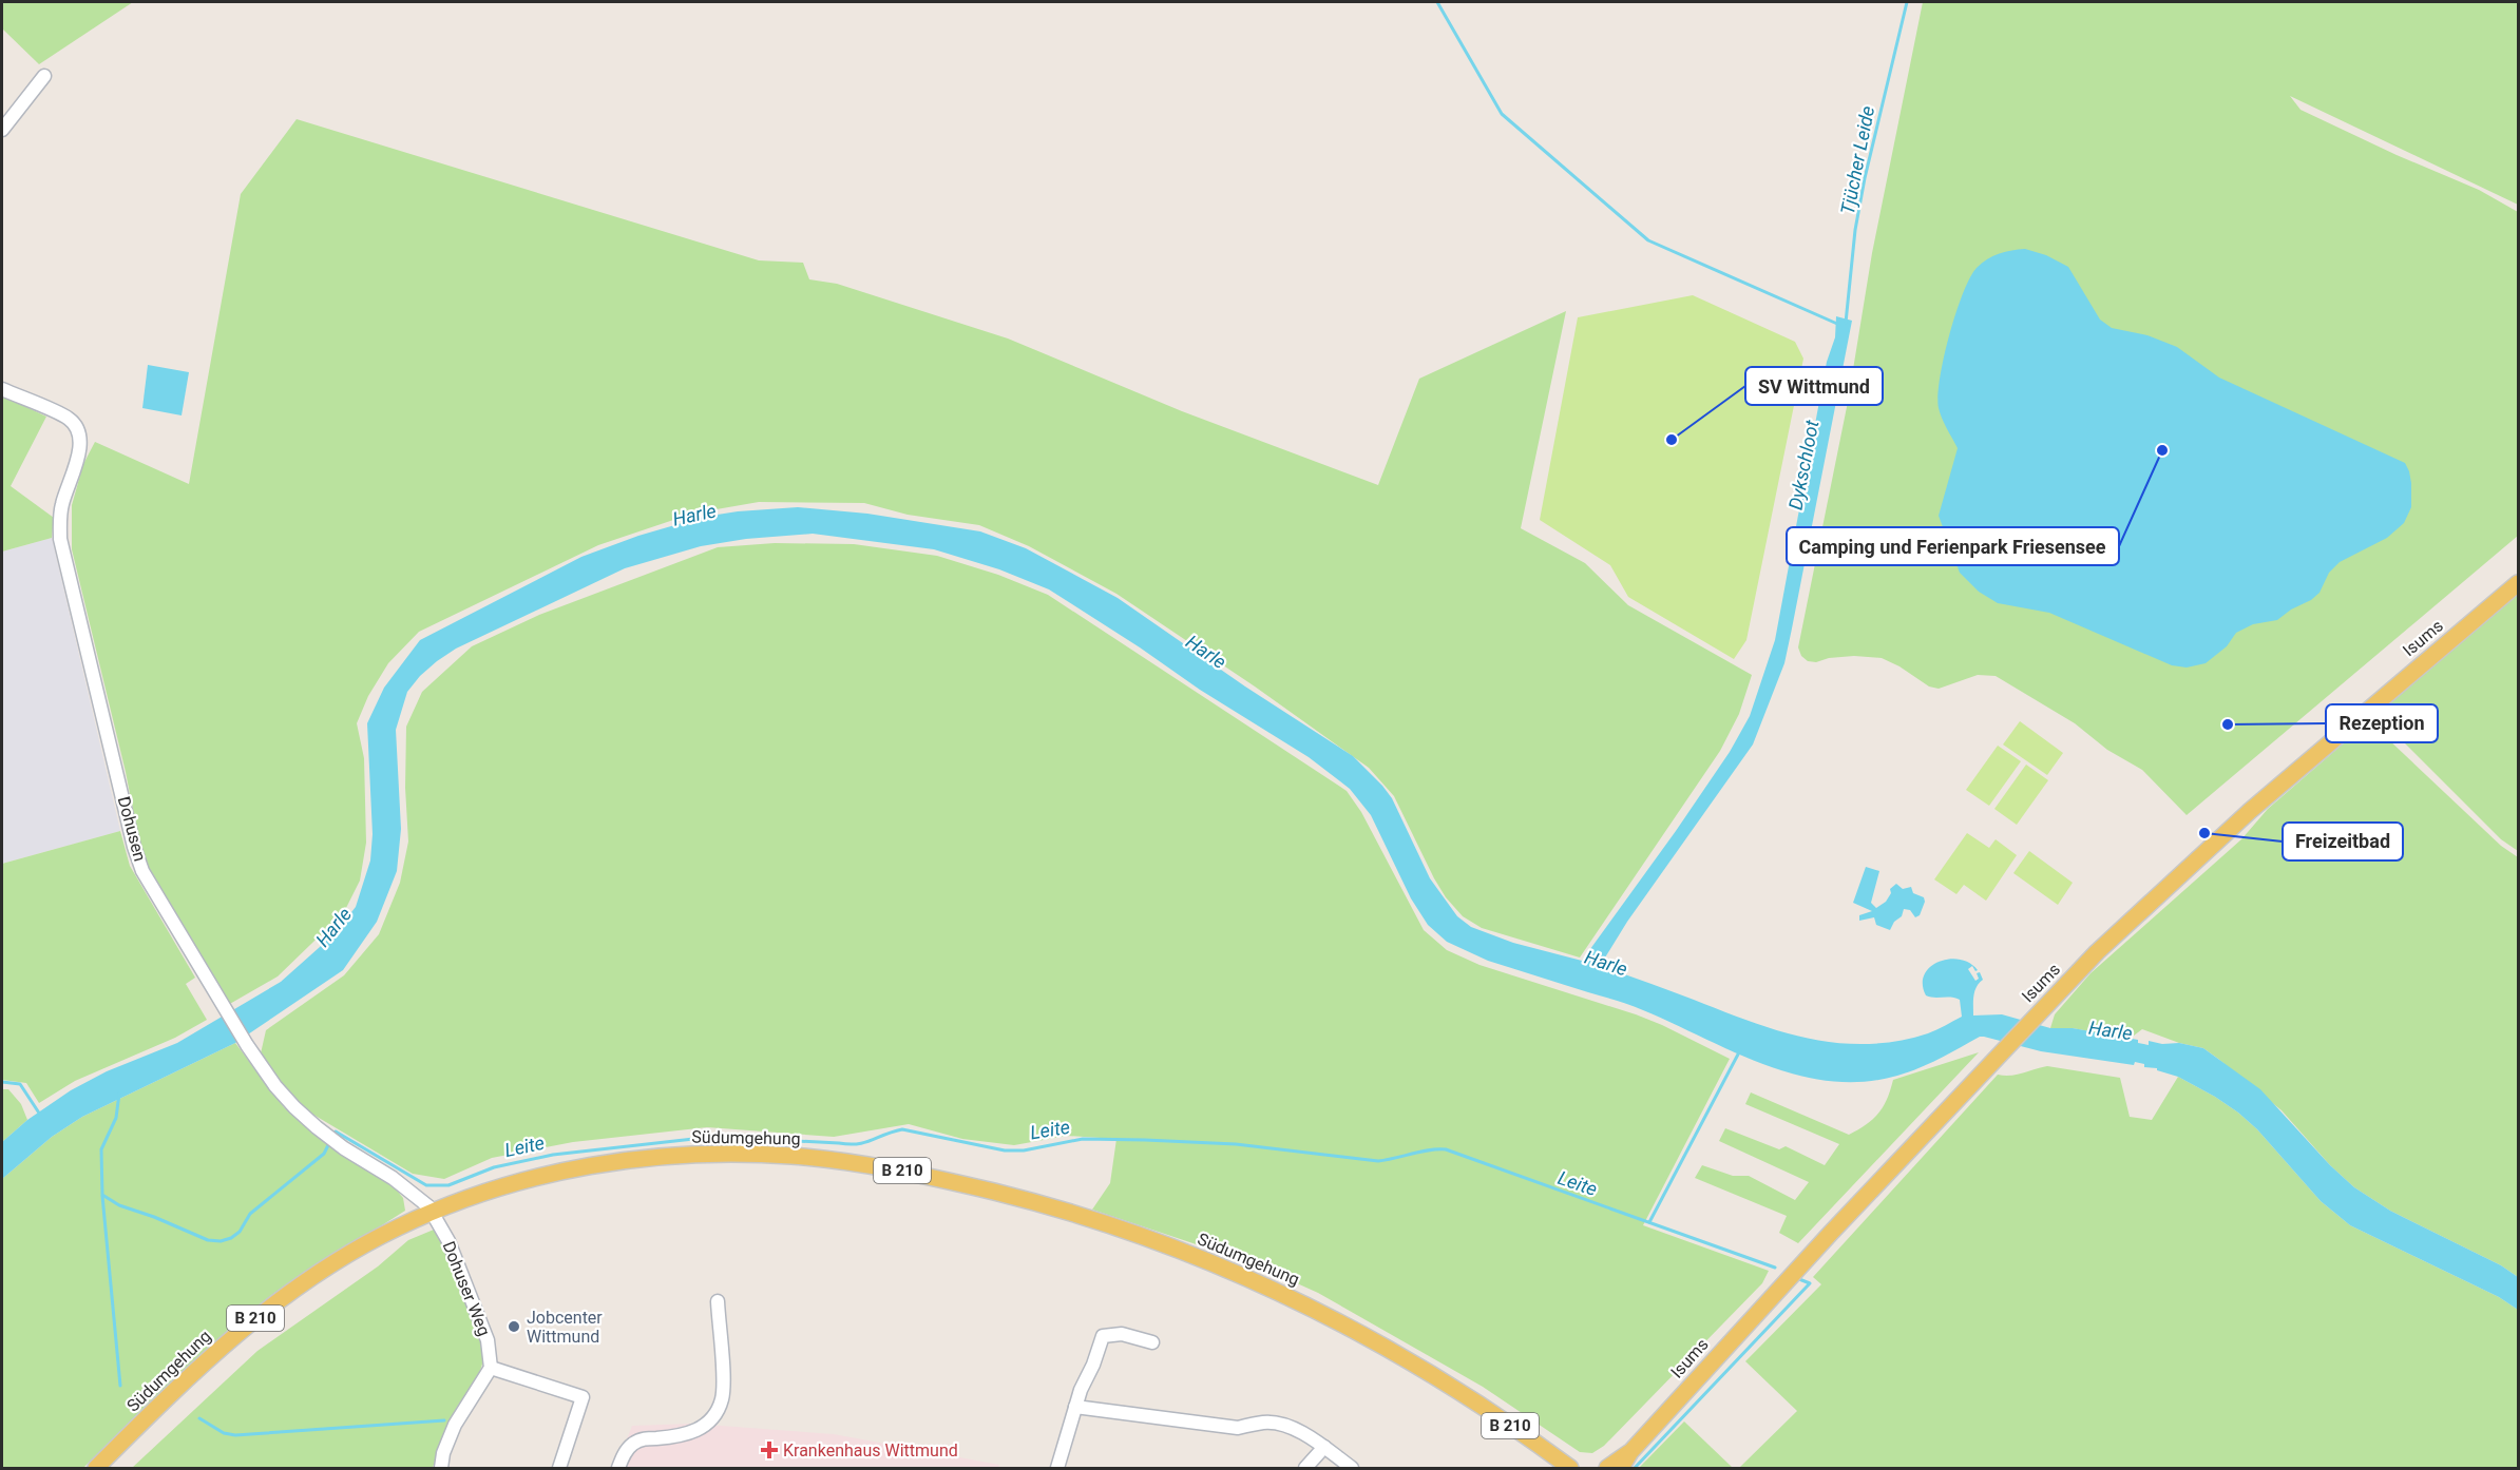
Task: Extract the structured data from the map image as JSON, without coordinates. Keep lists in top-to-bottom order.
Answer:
{
  "streets": {
    "main road": ["Isums", "Südumgehung", "B 210"],
    "street": ["Dohusen", "Dohuser Weg"]
  },
  "crossings": [
    ["Dohusen", "Südumgehung"],
    ["Dohusen", "Dohuser Weg"],
    ["Südumgehung", "Dohuser Weg"]
  ],
  "water": [
    "Tjücher Leide",
    "Dykschloot",
    "Harle",
    "Leite"
  ],
  "places": {
    "other": [
      "SV Wittmund",
      "Camping und Ferienpark Friesensee",
      "Rezeption",
      "Freizeitbad",
      "Jobcenter Wittmund"
    ],
    "health": ["Krankenhaus Wittmund"]
  }
}
